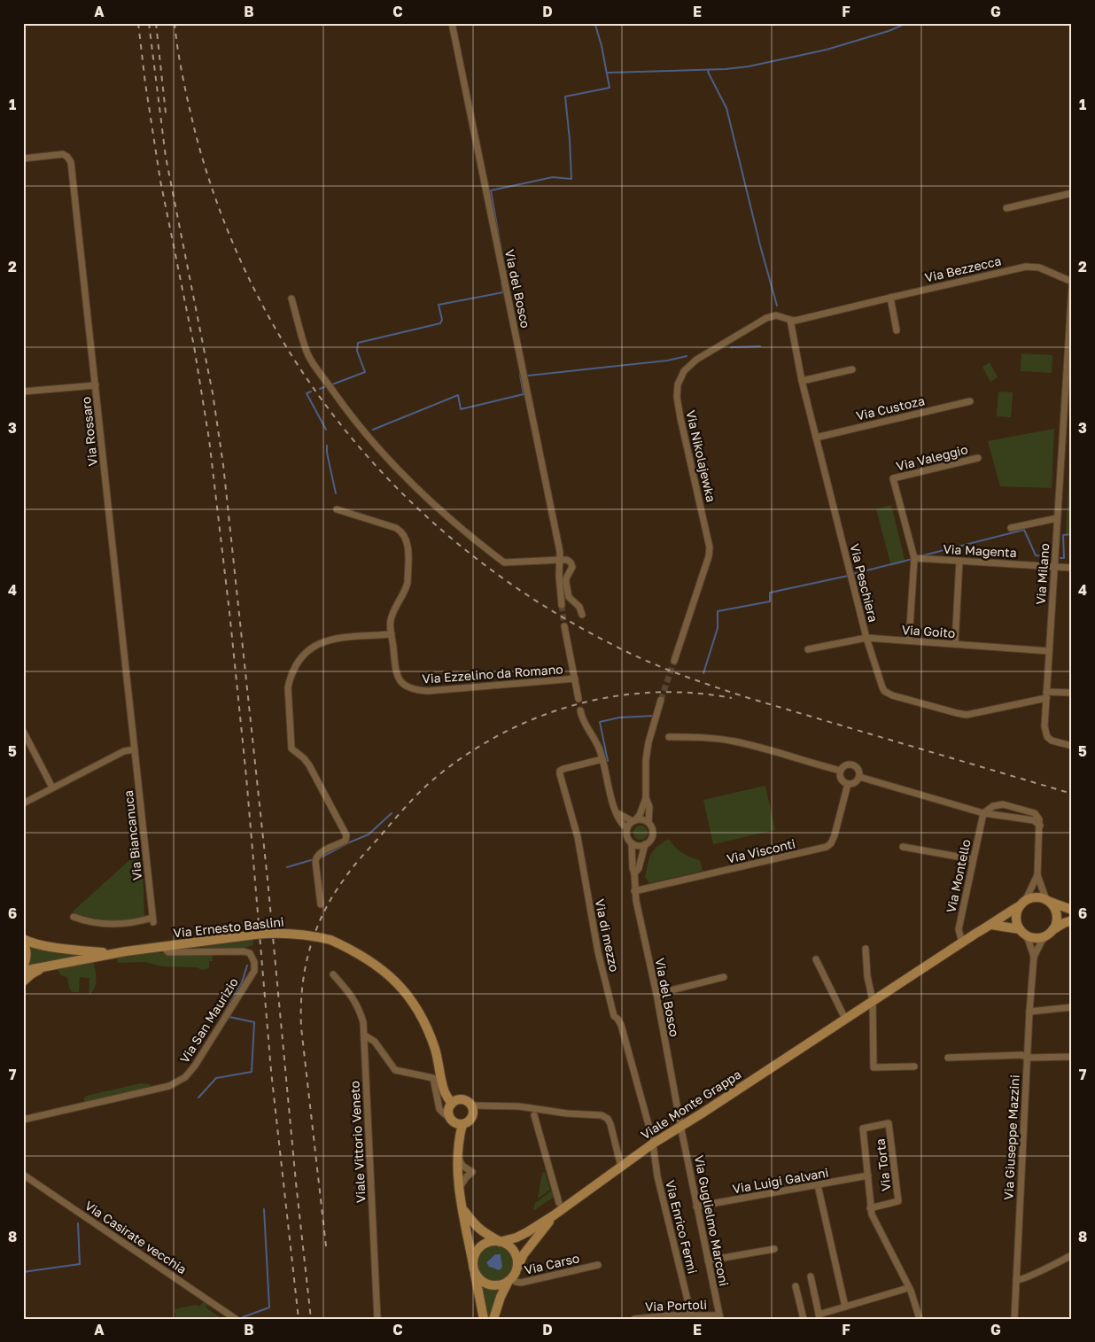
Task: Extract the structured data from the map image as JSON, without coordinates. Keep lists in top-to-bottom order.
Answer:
{
  "streets": {
    "main road": ["Via Ernesto Baslini", "Viale Monte Grappa"],
    "street": [
      "Via Bezzecca",
      "Via del Bosco",
      "Via Custoza",
      "Via Rossaro",
      "Via Nikolajewka",
      "Via Valeggio",
      "Via Magenta",
      "Via Milano",
      "Via Peschiera",
      "Via Goito",
      "Via Ezzelino da Romano",
      "Via Biancanuca",
      "Via Visconti",
      "Via Montello",
      "Via di mezzo",
      "Via San Maurizio",
      "Via Giuseppe Mazzini",
      "Viale Vittorio Veneto",
      "Via Torta",
      "Via Luigi Galvani",
      "Via Guglielmo Marconi",
      "Via Enrico Fermi",
      "Via Casirate vecchia",
      "Via Carso",
      "Via Portoli"
    ]
  },
  "crossings": [
    ["Via Bezzecca", "Via Nikolajewka"],
    ["Via Bezzecca", "Via Peschiera"],
    ["Via del Bosco", "Via Visconti"],
    ["Via del Bosco", "Viale Monte Grappa"],
    ["Via del Bosco", "Via Guglielmo Marconi"],
    ["Via Custoza", "Via Peschiera"],
    ["Via Rossaro", "Via Biancanuca"],
    ["Via Nikolajewka", "Via Peschiera"],
    ["Via Valeggio", "Via Magenta"],
    ["Via Magenta", "Via Milano"],
    ["Via Milano", "Via Peschiera"],
    ["Via Milano", "Via Goito"],
    ["Via Peschiera", "Via Goito"],
    ["Via Montello", "Viale Monte Grappa"],
    ["Via Ernesto Baslini", "Via San Maurizio"],
    ["Via di mezzo", "Viale Monte Grappa"],
    ["Via di mezzo", "Via Enrico Fermi"],
    ["Viale Monte Grappa", "Via Giuseppe Mazzini"],
    ["Viale Monte Grappa", "Via Guglielmo Marconi"],
    ["Viale Monte Grappa", "Via Enrico Fermi"],
    ["Viale Monte Grappa", "Via Carso"],
    ["Via Torta", "Via Luigi Galvani"],
    ["Via Luigi Galvani", "Via Guglielmo Marconi"],
    ["Via Guglielmo Marconi", "Via Portoli"],
    ["Via Enrico Fermi", "Via Portoli"]
  ],
  "grid": {
    "columns": [
      "A",
      "B",
      "C",
      "D",
      "E",
      "F",
      "G"
    ],
    "rows": [
      "1",
      "2",
      "3",
      "4",
      "5",
      "6",
      "7",
      "8"
    ]
  }
}
